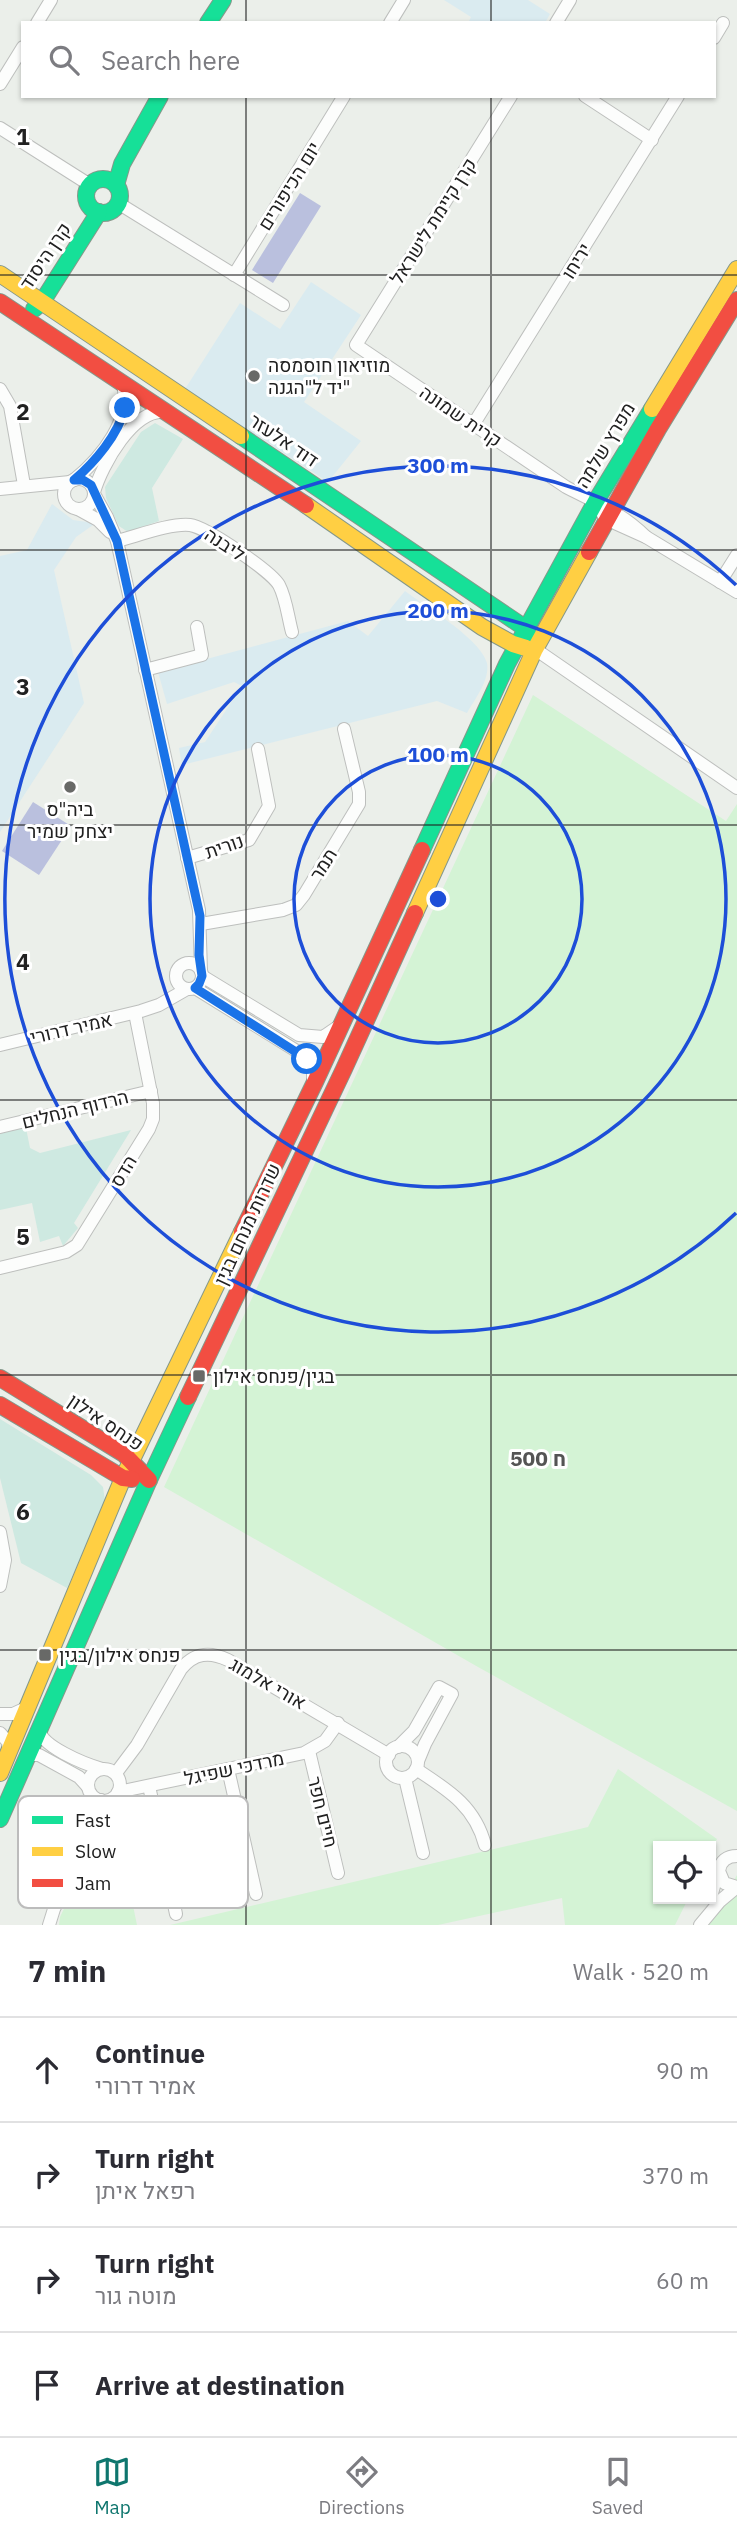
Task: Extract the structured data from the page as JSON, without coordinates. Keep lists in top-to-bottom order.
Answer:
{
  "streets": {
    "street": [
      "יום הכיפורים",
      "קרן קיימת לישראל",
      "קרן היסוד",
      "יריחו",
      "קרית שמונה",
      "דוד אלעזר",
      "מפרץ שלמה",
      "ליבנה",
      "נורית",
      "תמר",
      "אמיר דרורי",
      "הרדוף הנחלים",
      "הדס",
      "שדרות מנחם בגין",
      "פנחס אילון",
      "אורי אלמוג",
      "מרדכי שפיגל",
      "חיים חפר"
    ]
  },
  "crossings": [
    ["קרן קיימת לישראל", "קרית שמונה"],
    ["קרן היסוד", "דוד אלעזר"],
    ["יריחו", "קרית שמונה"],
    ["קרית שמונה", "מפרץ שלמה"],
    ["דוד אלעזר", "מפרץ שלמה"],
    ["מפרץ שלמה", "שדרות מנחם בגין"],
    ["אמיר דרורי", "הדס"],
    ["הרדוף הנחלים", "הדס"],
    ["שדרות מנחם בגין", "פנחס אילון"],
    ["אורי אלמוג", "מרדכי שפיגל"],
    ["מרדכי שפיגל", "חיים חפר"]
  ],
  "districts": ["ח 500"],
  "places": {
    "other": ["מוזיאון חוסמסה יד ל\"הגנה\"", "ביה\"ס יצחק שמיר"],
    "transit": ["בגין/פנחס אילון", "פנחס אילון/בגין"]
  },
  "legend": ["Fast", "Slow", "Jam"],
  "page": {
    "search": "Search here",
    "heading": ["7 min", "Walk · 520 m"],
    "list": [
      ["Continue", "אמיר דרורי", "90 m"],
      ["Turn right", "רפאל איתן", "370 m"],
      ["Turn right", "מוטה גור", "60 m"],
      "Arrive at destination"
    ],
    "nav": ["Map", "Directions", "Saved"]
  },
  "grid": {
    "rows": [
      "1",
      "2",
      "3",
      "4",
      "5",
      "6"
    ]
  },
  "rings": ["300 m", "200 m", "100 m"]
}
